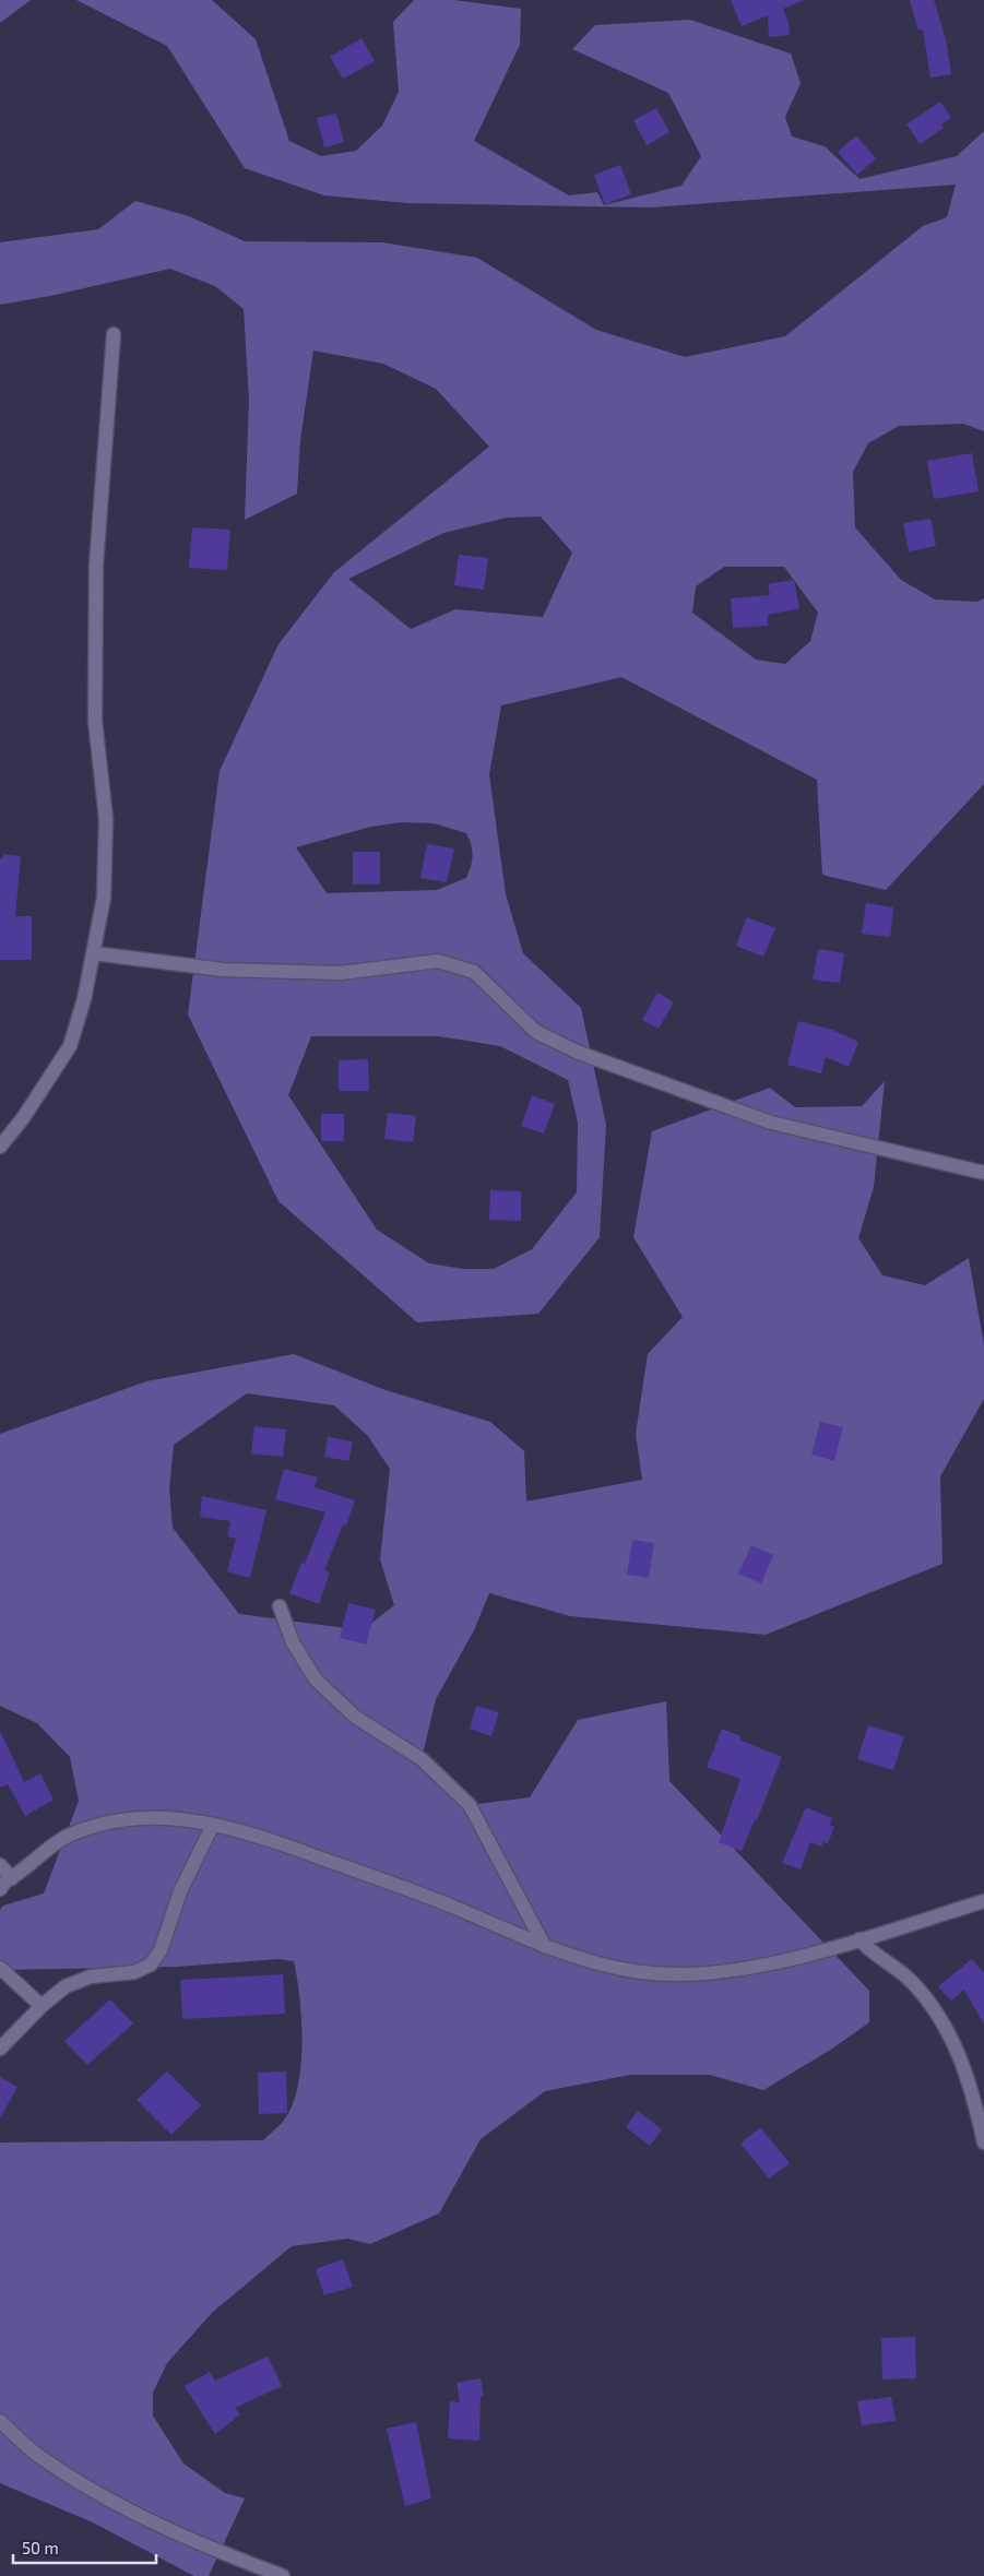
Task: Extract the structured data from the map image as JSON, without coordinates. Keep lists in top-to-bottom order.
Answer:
{
  "scale_bar": "50 m"
}
